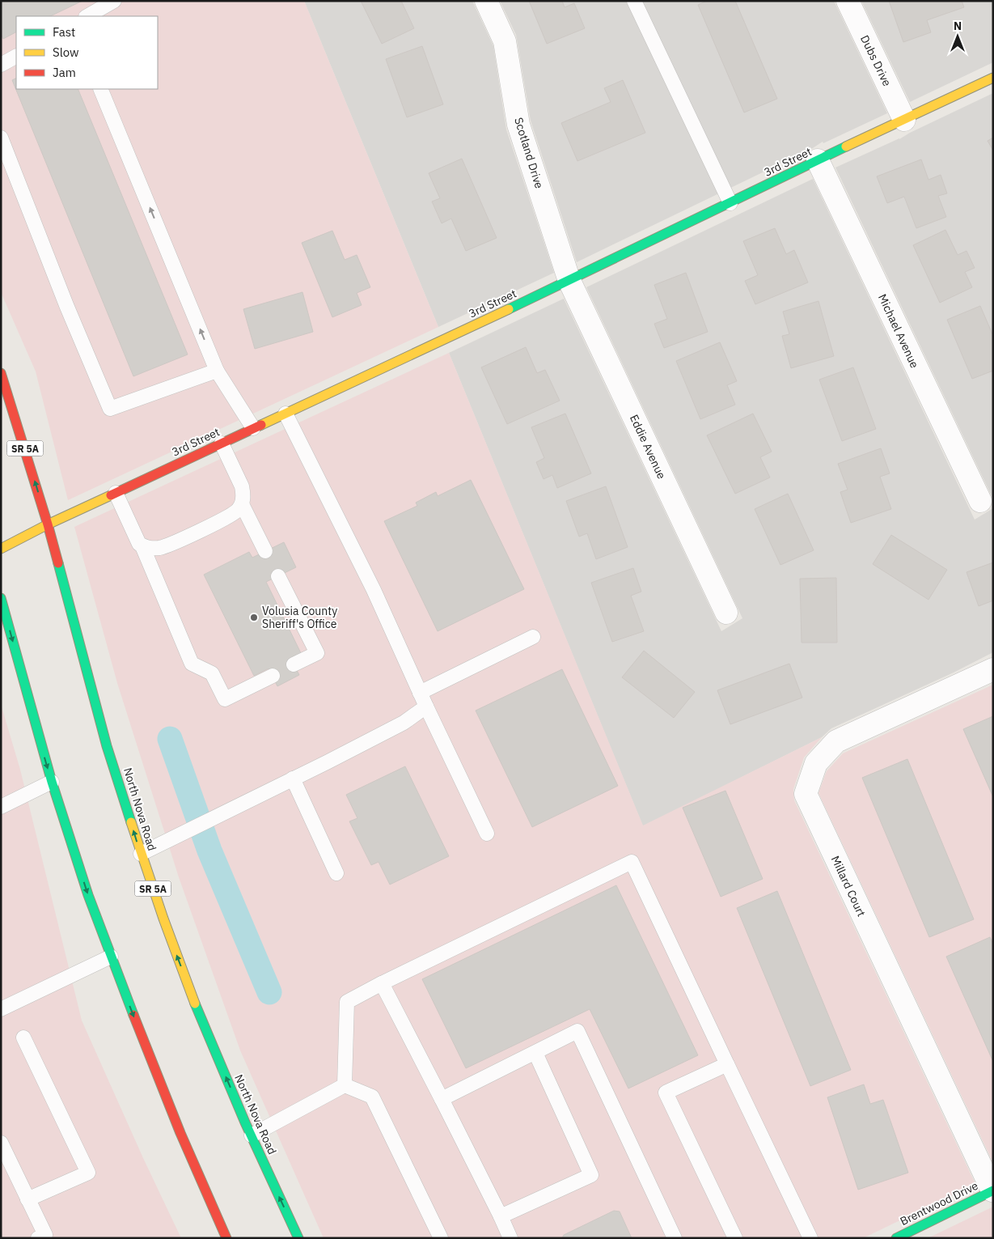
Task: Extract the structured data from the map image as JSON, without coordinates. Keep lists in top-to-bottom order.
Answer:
{
  "streets": {
    "main road": [
      "3rd Street",
      "SR 5A",
      "North Nova Road",
      "Brentwood Drive"
    ],
    "street": [
      "Dubs Drive",
      "Scotland Drive",
      "Michael Avenue",
      "Eddie Avenue",
      "Millard Court"
    ]
  },
  "crossings": [
    ["Dubs Drive", "3rd Street"],
    ["Scotland Drive", "3rd Street"],
    ["Scotland Drive", "Eddie Avenue"],
    ["3rd Street", "Michael Avenue"],
    ["3rd Street", "Eddie Avenue"],
    ["3rd Street", "North Nova Road"],
    ["Millard Court", "Brentwood Drive"]
  ],
  "places": ["Volusia County Sheriff's Office"],
  "legend": ["Fast", "Slow", "Jam"],
  "north": "top"
}
